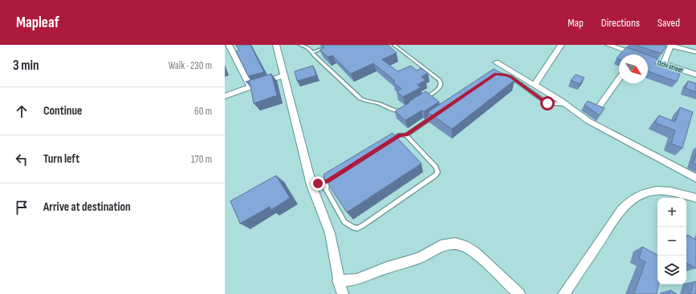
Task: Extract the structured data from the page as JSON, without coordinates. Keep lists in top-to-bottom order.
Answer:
{
  "streets": {
    "street": ["Ochi street"]
  },
  "north": "bottom right",
  "page": {
    "header": "Mapleaf",
    "nav": ["Map", "Directions", "Saved"],
    "heading": ["3 min", "Walk · 230 m"],
    "list": [
      ["Continue", "60 m"],
      ["Turn left", "170 m"],
      "Arrive at destination"
    ],
    "map_buttons": ["+", "−"]
  }
}
